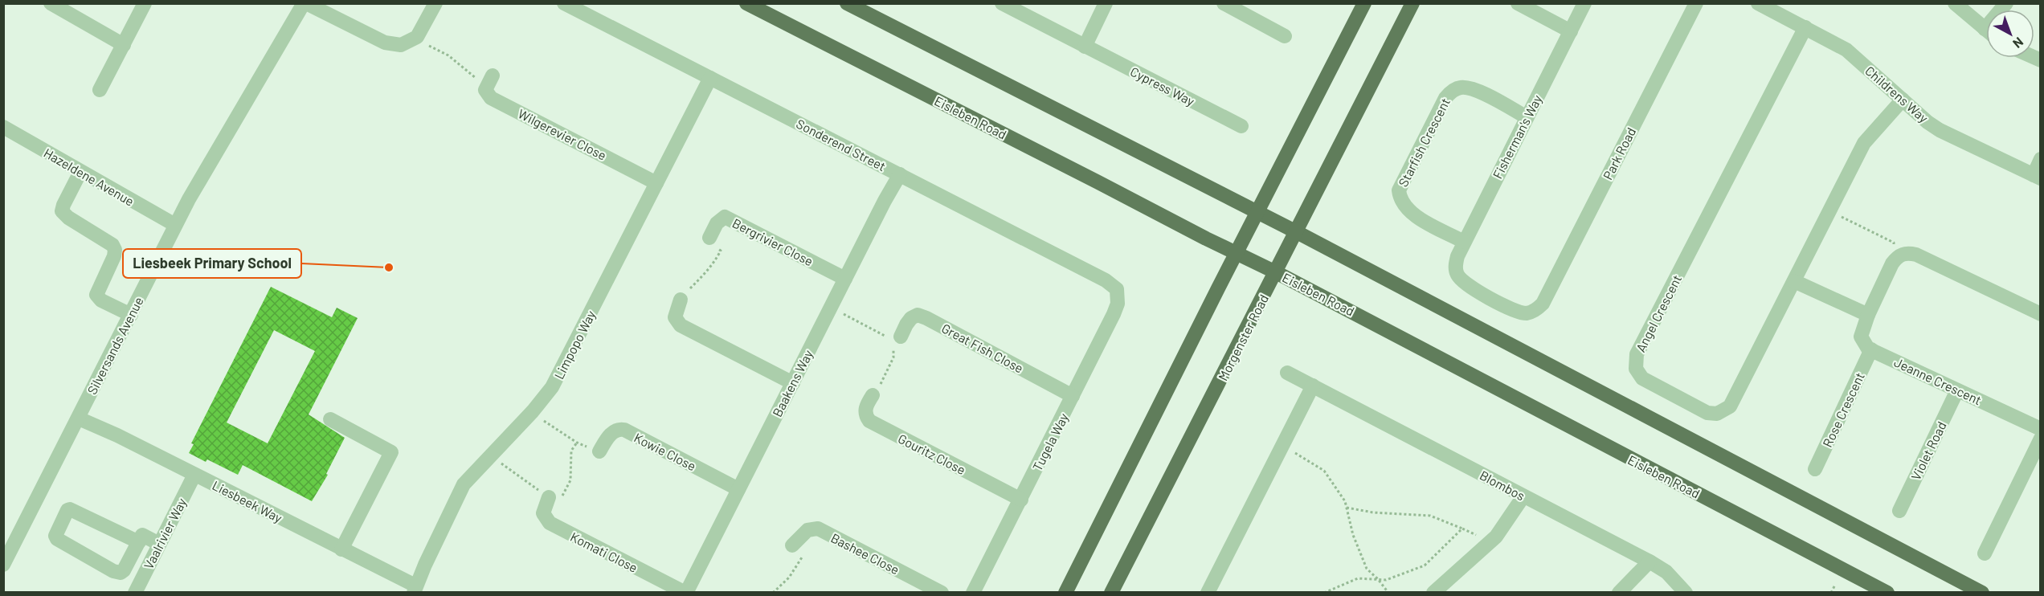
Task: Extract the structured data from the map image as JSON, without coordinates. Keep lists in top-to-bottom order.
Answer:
{
  "streets": {
    "main road": ["Eisleben Road", "Morgenster Road"],
    "street": [
      "Cypress Way",
      "Childrens Way",
      "Wilgerevier Close",
      "Fisherman's Way",
      "Starfish Crescent",
      "Sonderend Street",
      "Park Road",
      "Hazeldene Avenue",
      "Bergrivier Close",
      "Angel Crescent",
      "Limpopo Way",
      "Silversands Avenue",
      "Great Fish Close",
      "Jeanne Crescent",
      "Baakens Way",
      "Rose Crescent",
      "Tugela Way",
      "Violet Road",
      "Kowie Close",
      "Gouritz Close",
      "Blombos",
      "Liesbeek Way",
      "Vaalrivier Way",
      "Komati Close",
      "Bashee Close"
    ]
  },
  "crossings": [
    ["Childrens Way", "Angel Crescent"],
    ["Eisleben Road", "Morgenster Road"],
    ["Wilgerevier Close", "Limpopo Way"],
    ["Fisherman's Way", "Starfish Crescent"],
    ["Fisherman's Way", "Park Road"],
    ["Sonderend Street", "Limpopo Way"],
    ["Sonderend Street", "Baakens Way"],
    ["Sonderend Street", "Tugela Way"],
    ["Hazeldene Avenue", "Silversands Avenue"],
    ["Bergrivier Close", "Baakens Way"],
    ["Limpopo Way", "Liesbeek Way"],
    ["Silversands Avenue", "Liesbeek Way"],
    ["Great Fish Close", "Tugela Way"],
    ["Jeanne Crescent", "Rose Crescent"],
    ["Jeanne Crescent", "Violet Road"],
    ["Baakens Way", "Kowie Close"],
    ["Baakens Way", "Komati Close"],
    ["Tugela Way", "Gouritz Close"],
    ["Liesbeek Way", "Vaalrivier Way"]
  ],
  "places": ["Liesbeek Primary School"],
  "north": "bottom right"
}
